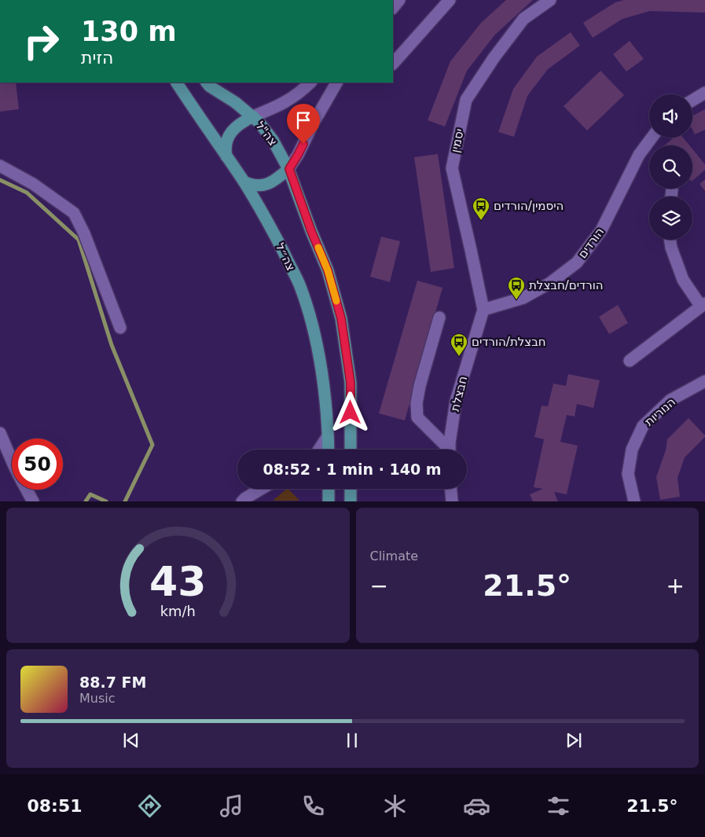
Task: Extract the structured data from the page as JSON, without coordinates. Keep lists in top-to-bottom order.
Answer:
{
  "streets": {
    "main road": ["צה\"ל", "צה״ל"],
    "street": [
      "יסמין",
      "הורדים",
      "חבצלת",
      "הנוריות"
    ]
  },
  "crossings": [
    ["צה\"ל", "צה״ל"],
    ["יסמין", "הורדים"],
    ["יסמין", "חבצלת"],
    ["הורדים", "חבצלת"]
  ],
  "places": {
    "bus stop": ["היסמין/הורדים", "הורדים/חבצלת", "חבצלת/הורדים"]
  },
  "page": {
    "turn": ["130 m", "הזית"],
    "limit": "50",
    "trip": "08:52 · 1 min · 140 m",
    "tile": "Climate",
    "heat": ["−", "21.5°", "+"],
    "song": ["88.7 FM", "Music"],
    "tabs": ["08:51", "21.5°"],
    "gauge": ["43", "km/h"]
  }
}
